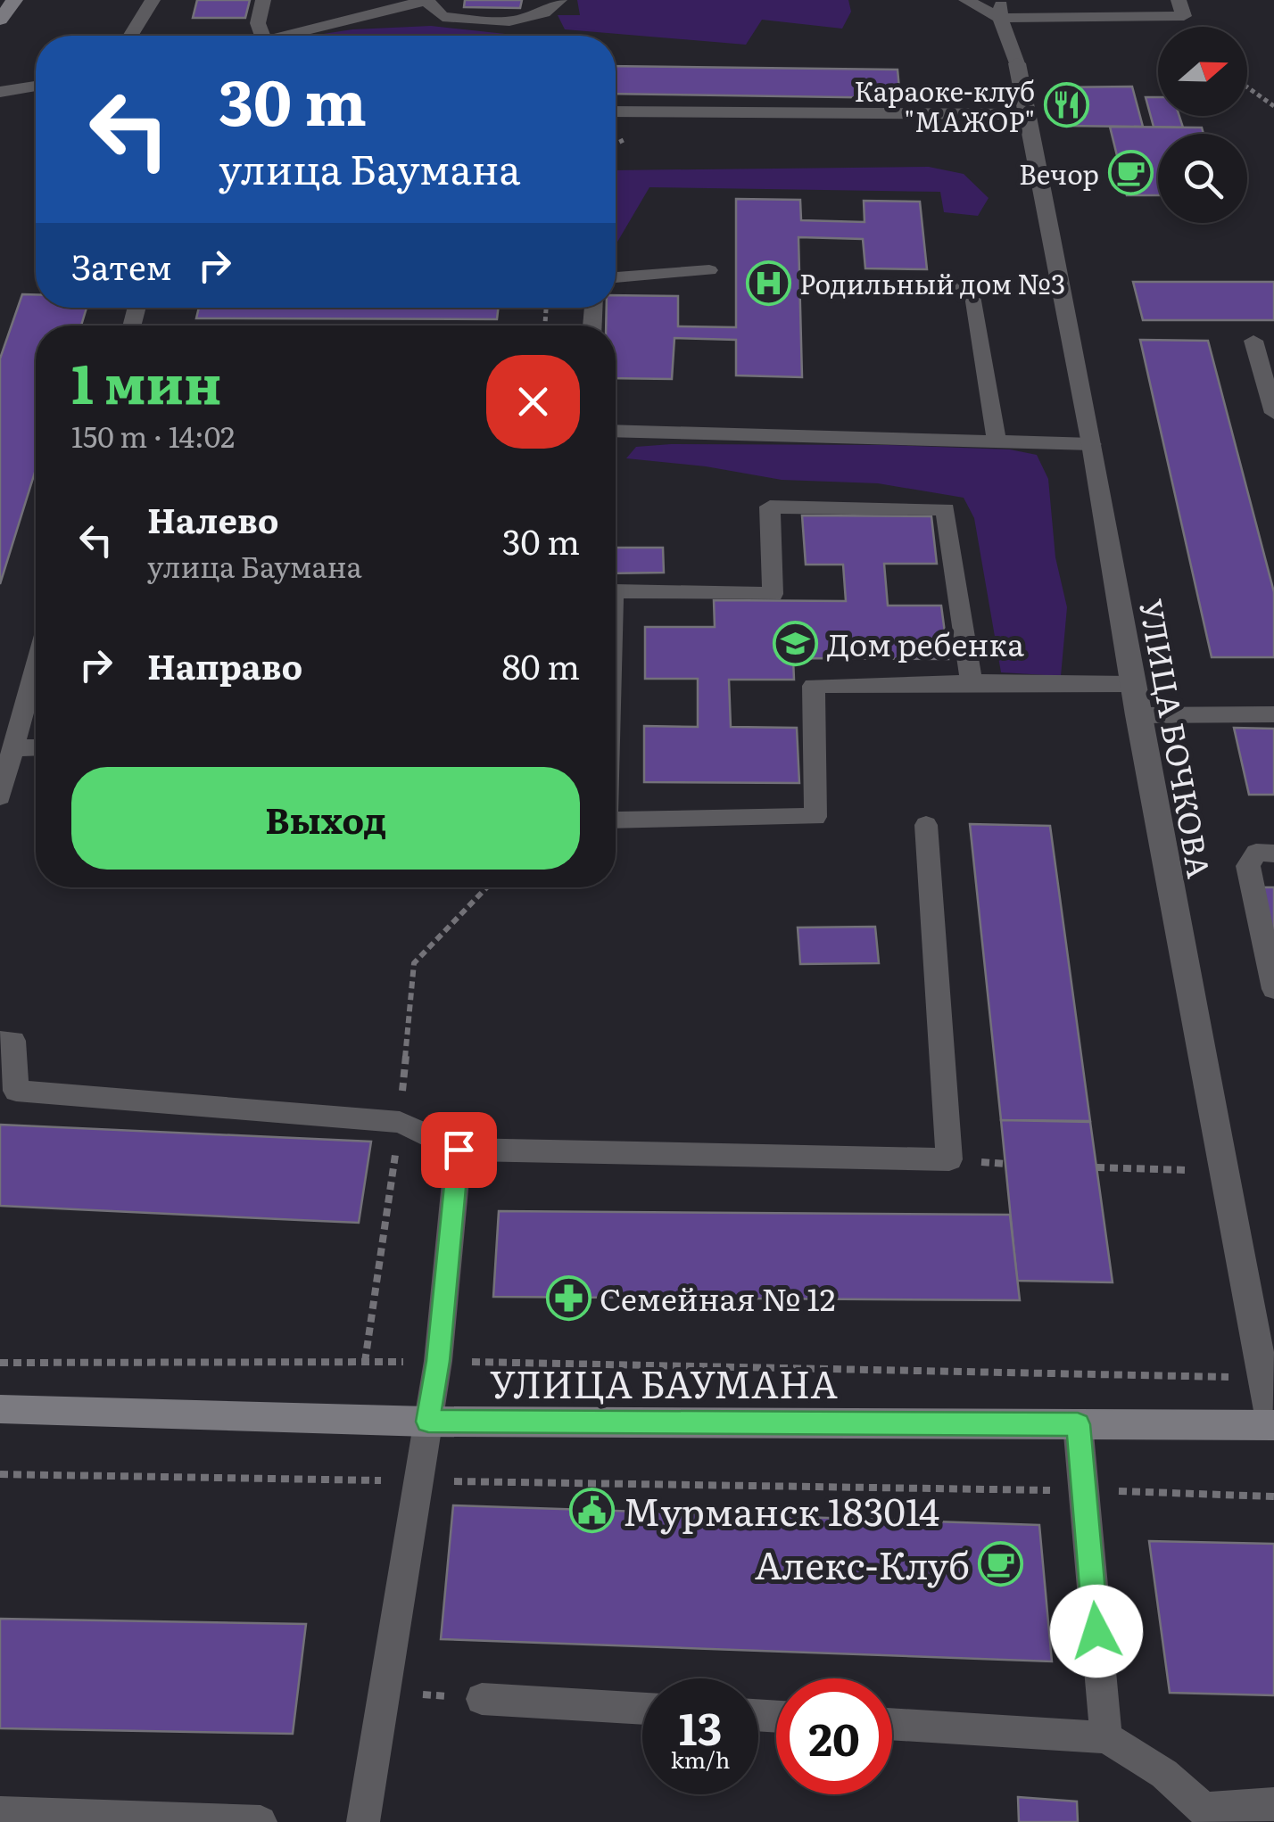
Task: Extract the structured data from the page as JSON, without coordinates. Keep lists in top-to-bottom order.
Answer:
{
  "streets": {
    "street": ["УЛИЦА БОЧКОВА", "УЛИЦА БАУМАНА"]
  },
  "crossings": [
    ["УЛИЦА БОЧКОВА", "УЛИЦА БАУМАНА"]
  ],
  "places": {
    "restaurant": ["Караоке-клуб \"МАЖОР\""],
    "cafe": ["Вечор", "Алекс-Клуб"],
    "hospital": ["Родильный дом №3"],
    "school or university": ["Дом ребенка"],
    "pharmacy": ["Семейная № 12"],
    "public building": ["Мурманск 183014"]
  },
  "north": "right",
  "page": {
    "turn": ["30 m", "улица Баумана"],
    "then": "Затем",
    "heading": ["1 мин", "150 m · 14:02"],
    "list": [
      {
        "name": "Налево",
        "note": "улица Баумана",
        "value": "30 m"
      },
      {
        "name": "Направо",
        "value": "80 m"
      }
    ],
    "buttons": "Выход",
    "speed": "13 km/h",
    "limit": "20"
  }
}
